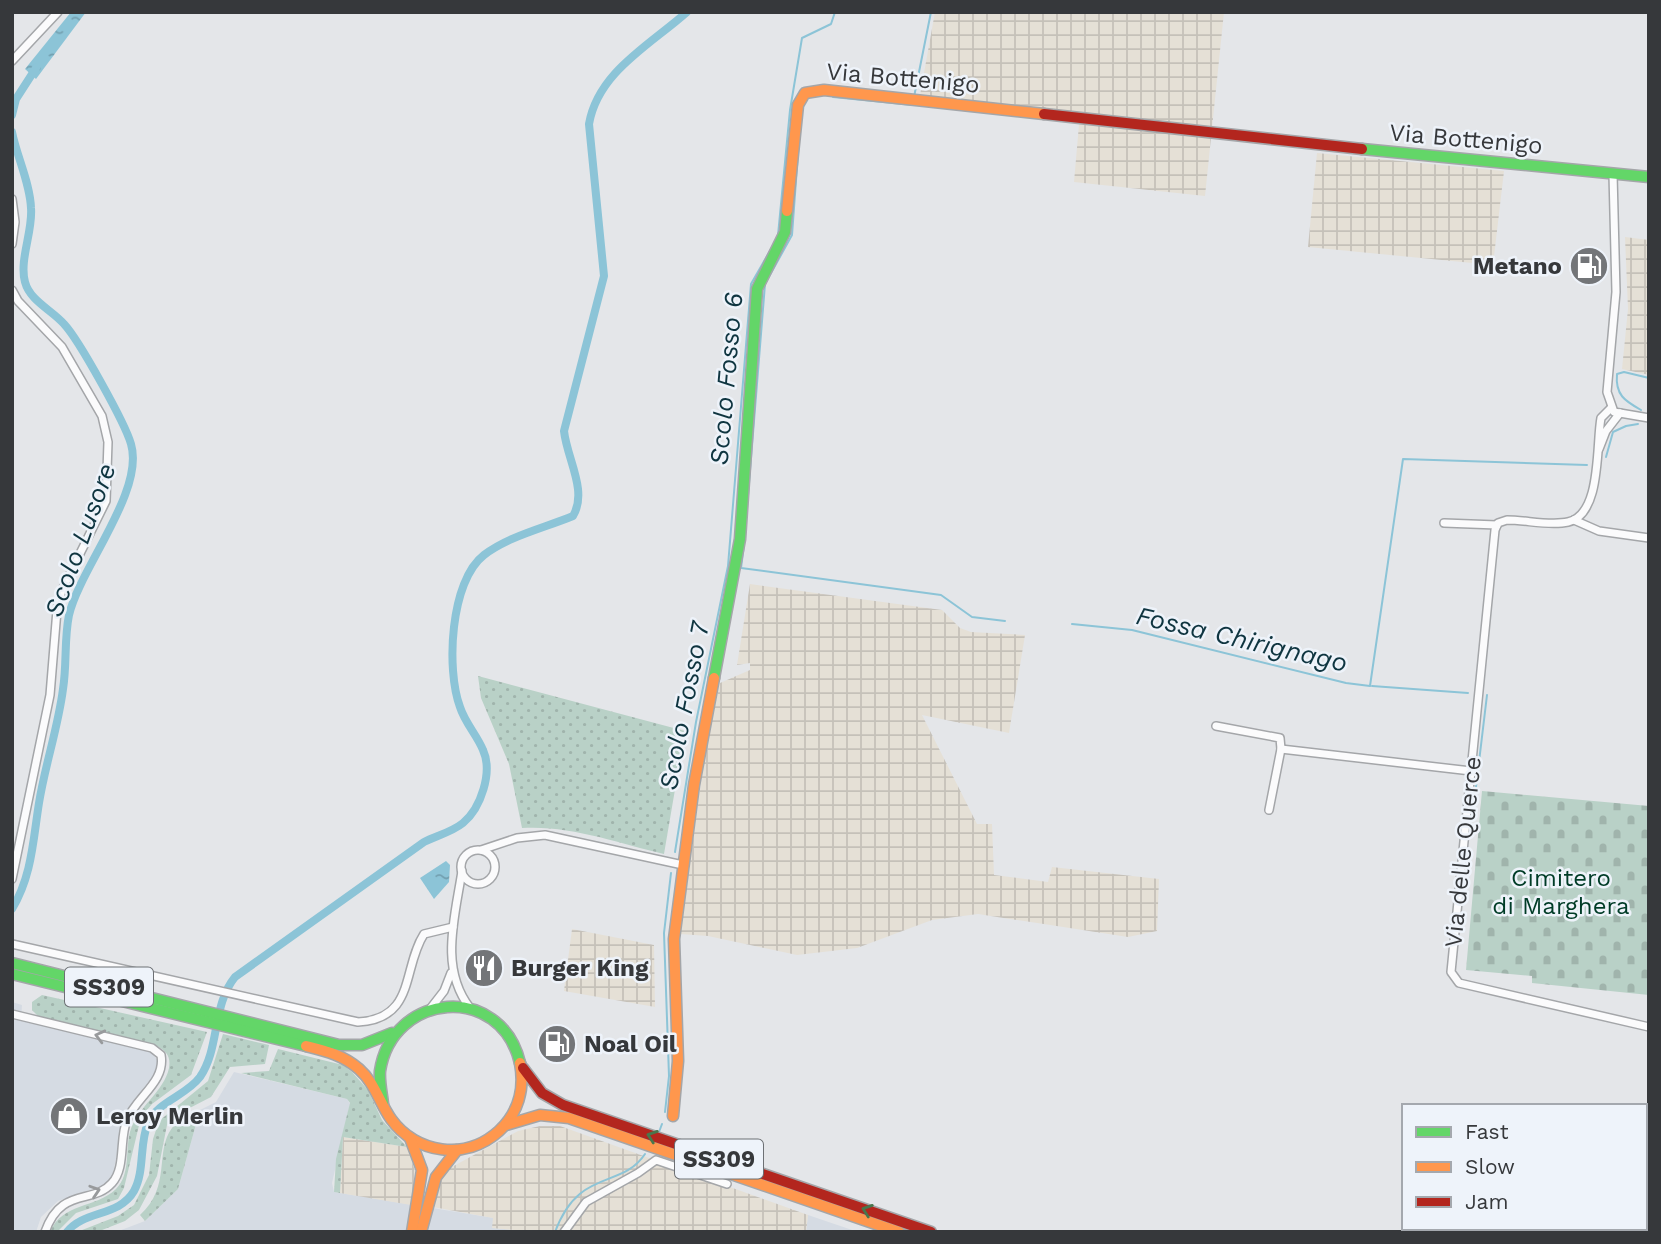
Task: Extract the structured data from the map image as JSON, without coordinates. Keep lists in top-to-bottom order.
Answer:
{
  "streets": {
    "main road": ["Via Bottenigo", "SS309"],
    "street": ["Via delle Querce"]
  },
  "water": [
    "Scolo Fosso 6",
    "Scolo Lusore",
    "Fossa Chirignago",
    "Scolo Fosso 7"
  ],
  "parks": ["Cimitero di Marghera"],
  "places": {
    "fuel station": ["Metano", "Noal Oil"],
    "restaurant": ["Burger King"],
    "shop": ["Leroy Merlin"]
  },
  "legend": ["Fast", "Slow", "Jam"]
}
